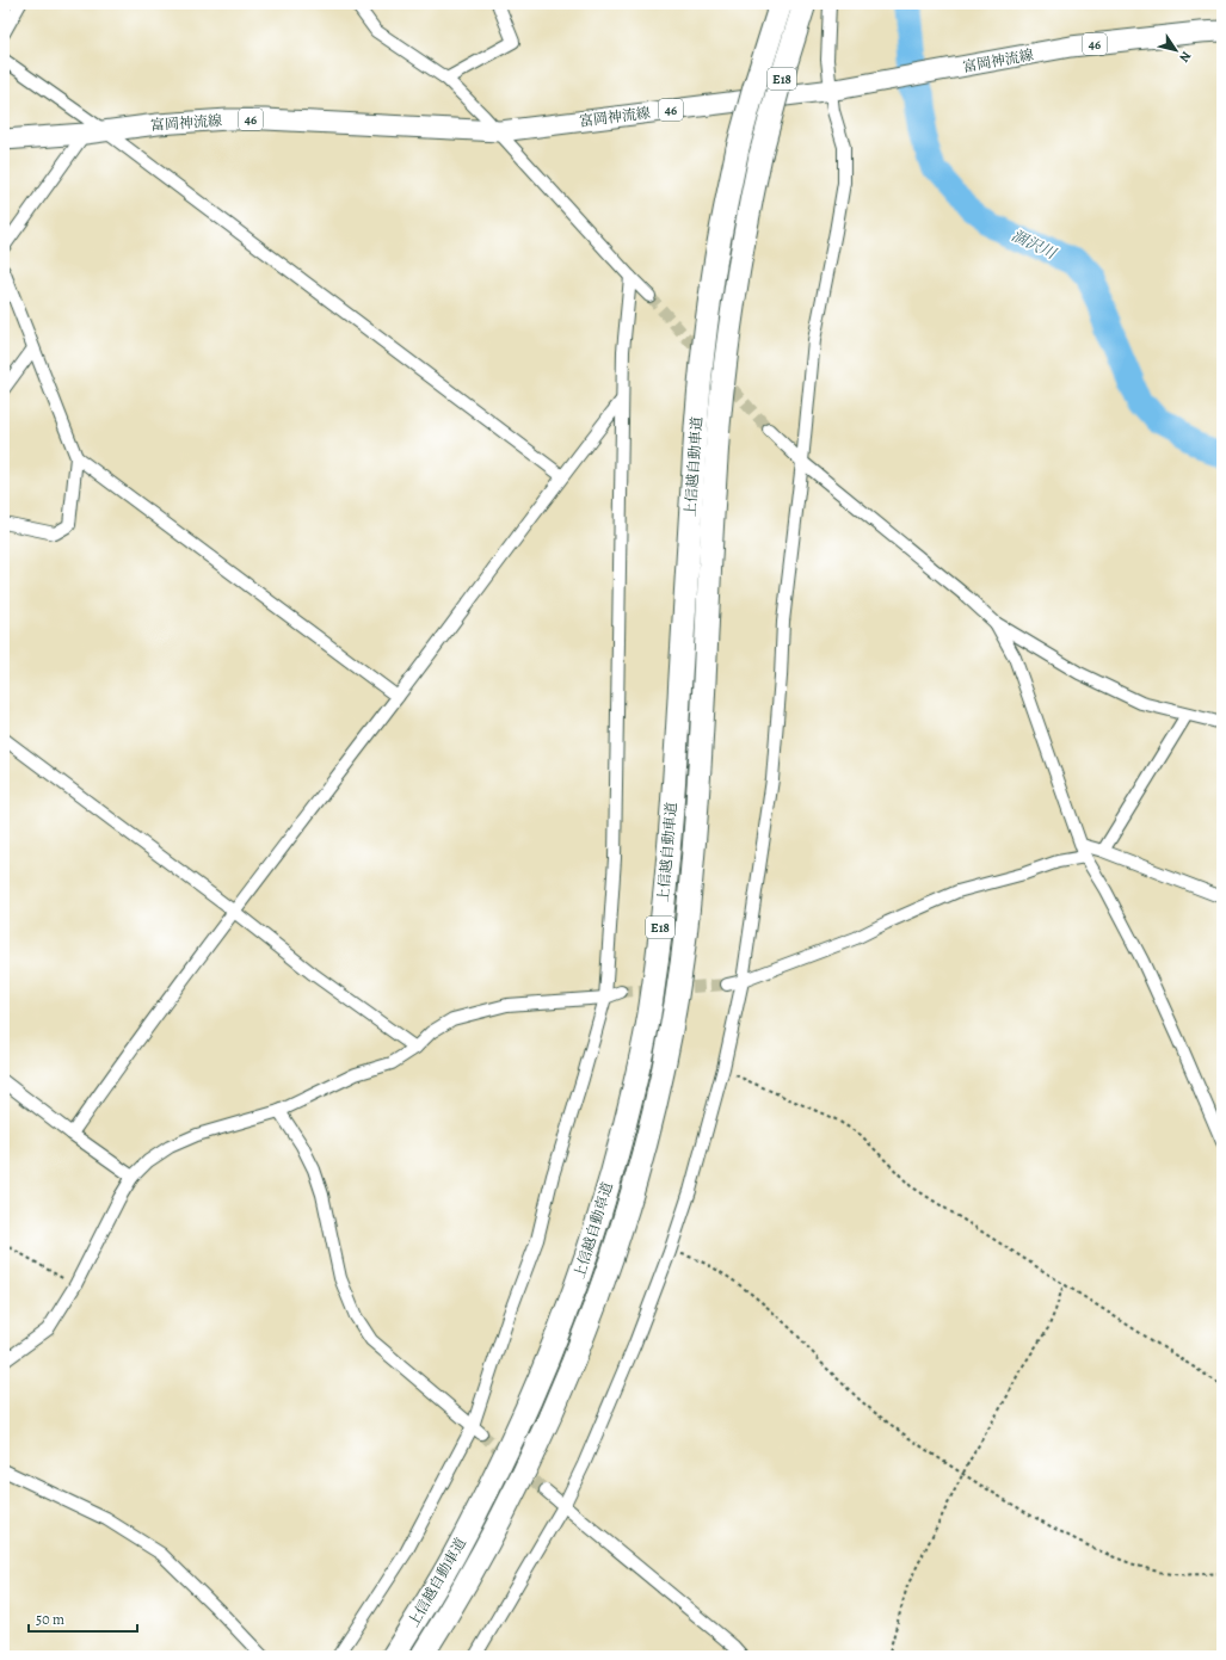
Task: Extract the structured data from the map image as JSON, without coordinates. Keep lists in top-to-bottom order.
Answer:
{
  "streets": {
    "highway": ["E18", "上信越自動車道"],
    "main road": ["46", "富岡神流線"]
  },
  "water": ["涸沢川"],
  "scale_bar": "50 m",
  "north": "bottom right"
}
